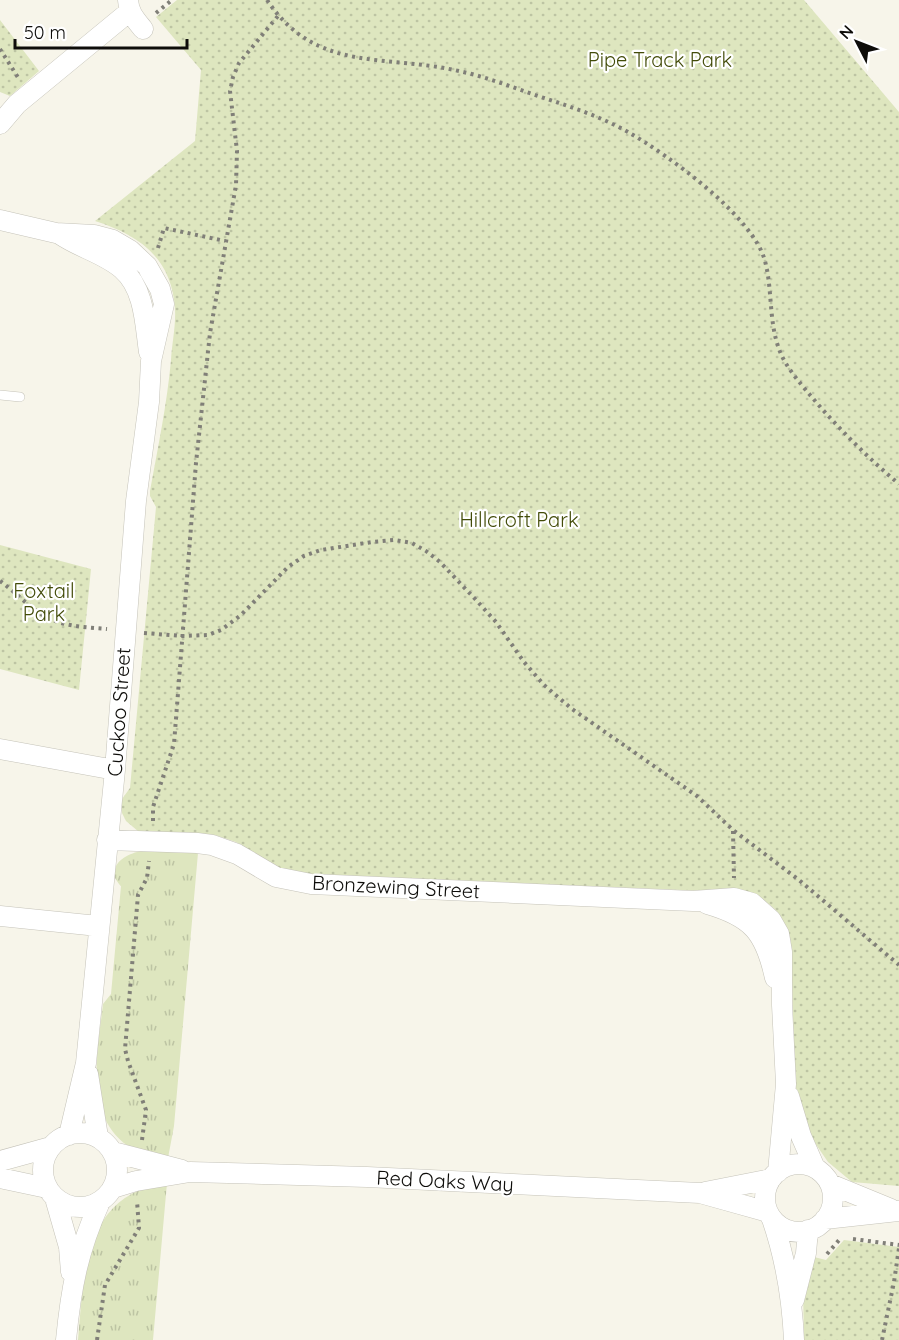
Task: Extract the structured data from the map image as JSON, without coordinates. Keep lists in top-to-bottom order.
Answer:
{
  "streets": {
    "street": ["Cuckoo Street", "Bronzewing Street", "Red Oaks Way"]
  },
  "crossings": [
    ["Cuckoo Street", "Bronzewing Street"],
    ["Cuckoo Street", "Red Oaks Way"]
  ],
  "parks": ["Pipe Track Park", "Hillcroft Park", "Foxtail Park"],
  "scale_bar": "50 m",
  "north": "top left"
}
